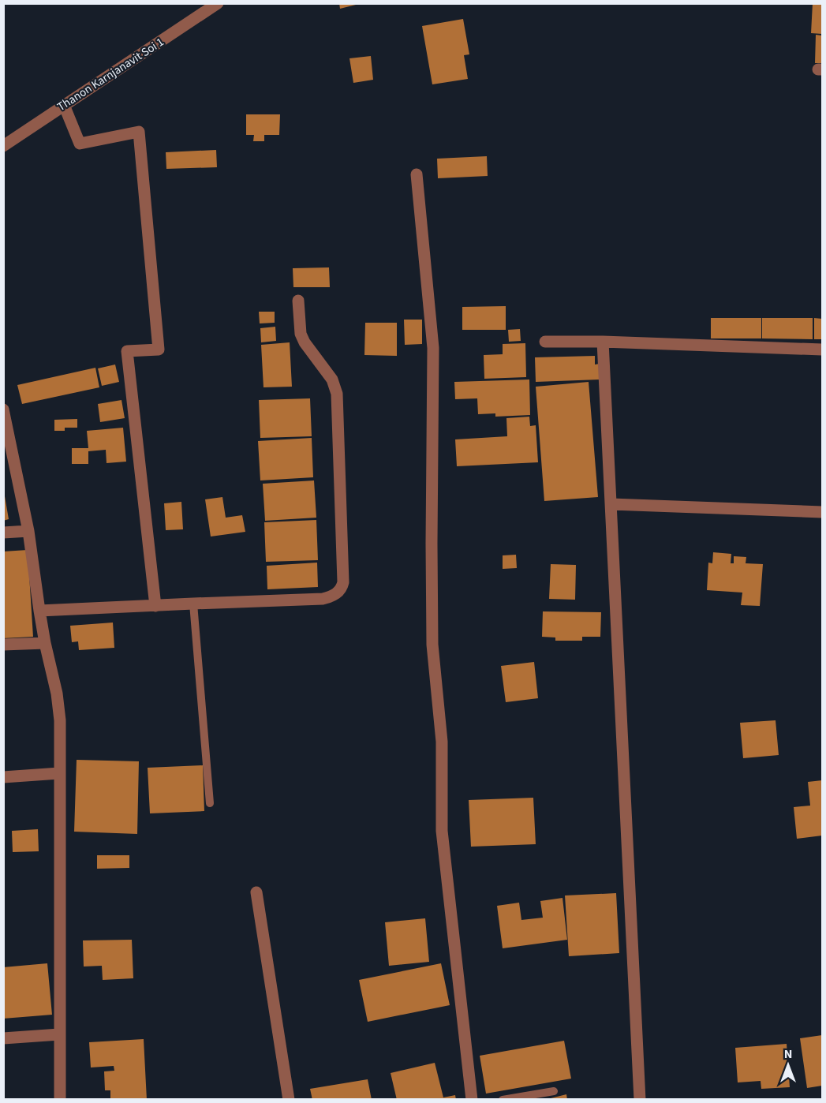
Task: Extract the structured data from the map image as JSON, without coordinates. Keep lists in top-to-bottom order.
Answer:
{
  "streets": {
    "street": ["Thanon Karnjanavit Soi 1"]
  },
  "north": "top"
}
